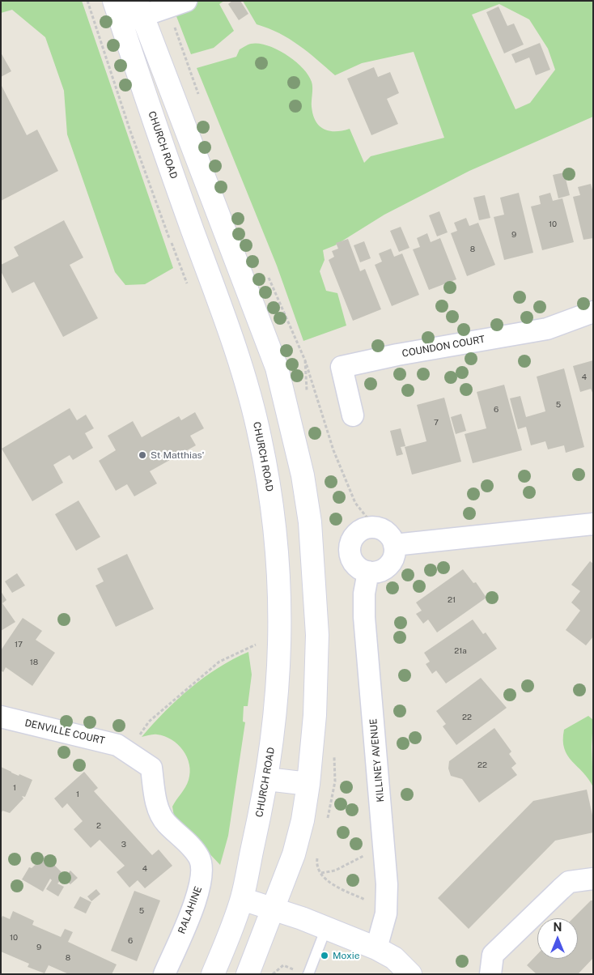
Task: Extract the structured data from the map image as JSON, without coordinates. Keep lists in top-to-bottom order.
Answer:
{
  "streets": {
    "main road": ["CHURCH ROAD"],
    "street": [
      "COUNDON COURT",
      "DENVILLE COURT",
      "KILLINEY AVENUE",
      "RALAHINE"
    ]
  },
  "crossings": [
    ["DENVILLE COURT", "RALAHINE"]
  ],
  "places": ["St Matthias'", "Moxie"],
  "house_numbers": [
    "10",
    "9",
    "8",
    "4",
    "5",
    "6",
    "7",
    "21",
    "17",
    "21a",
    "18",
    "22",
    "22",
    "1",
    "1",
    "2",
    "3",
    "4",
    "5",
    "10",
    "6",
    "9",
    "8"
  ],
  "north": "top"
}
